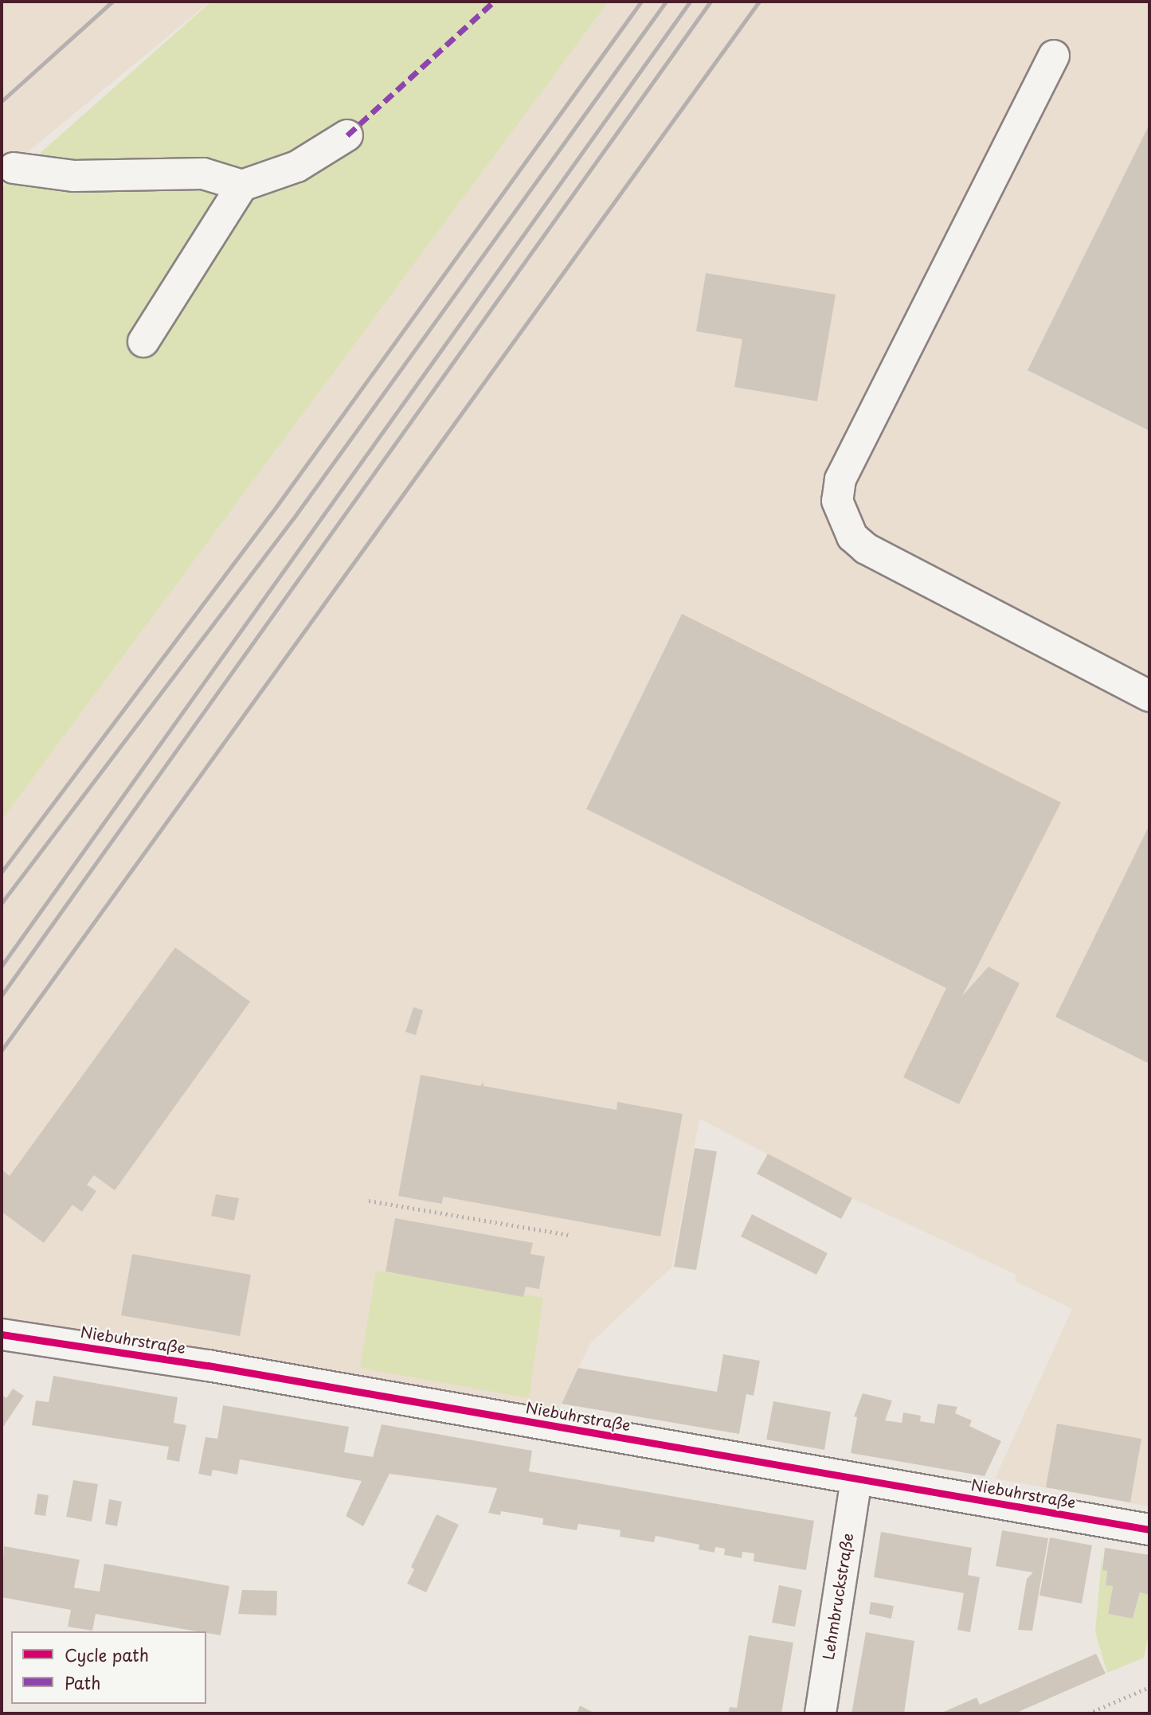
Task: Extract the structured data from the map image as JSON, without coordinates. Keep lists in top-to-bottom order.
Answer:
{
  "streets": {
    "street": ["Niebuhrstraße", "Lehmbruckstraße"]
  },
  "crossings": [
    ["Niebuhrstraße", "Lehmbruckstraße"]
  ],
  "legend": ["Cycle path", "Path"]
}
